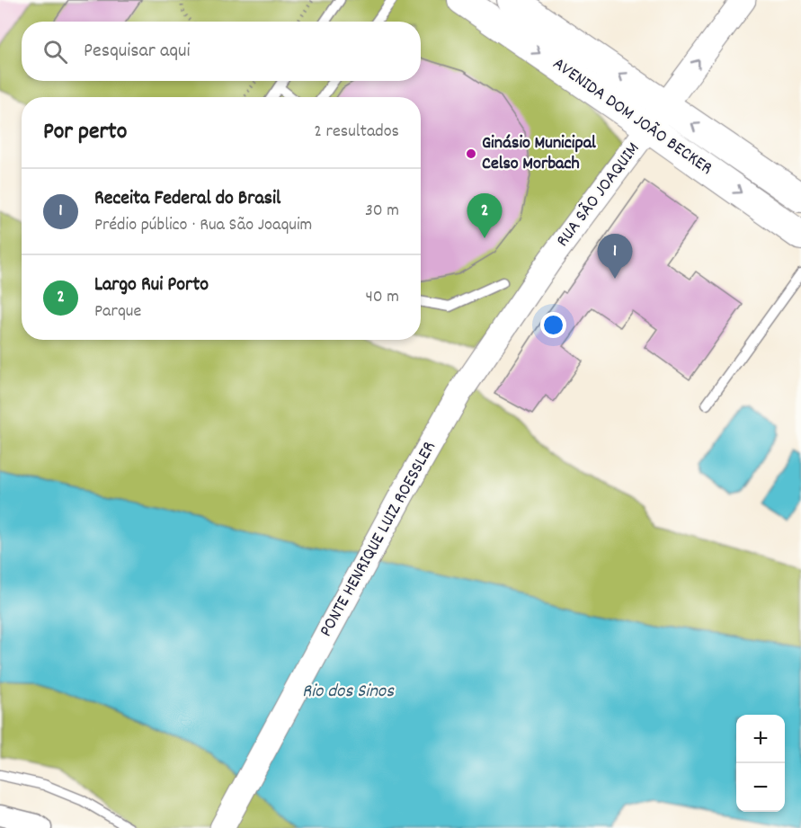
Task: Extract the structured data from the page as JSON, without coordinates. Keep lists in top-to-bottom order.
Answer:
{
  "streets": {
    "main road": ["AVENIDA DOM JOÃO BECKER"],
    "street": ["RUA SÃO JOAQUIM", "PONTE HENRIQUE LUIZ ROESSLER"]
  },
  "crossings": [
    ["AVENIDA DOM JOÃO BECKER", "RUA SÃO JOAQUIM"],
    ["RUA SÃO JOAQUIM", "PONTE HENRIQUE LUIZ ROESSLER"]
  ],
  "one_way": ["RUA SÃO JOAQUIM"],
  "water": ["Rio dos Sinos"],
  "places": ["Ginásio Municipal Celso Morbach"],
  "page": {
    "search": "Pesquisar aqui",
    "heading": ["Por perto", "2 resultados"],
    "list": [
      {
        "mark": "1",
        "name": "Receita Federal do Brasil",
        "note": "Prédio público · Rua São Joaquim",
        "value": "30 m"
      },
      {
        "mark": "2",
        "name": "Largo Rui Porto",
        "note": "Parque",
        "value": "40 m"
      }
    ],
    "pins": ["2", "1"],
    "map_buttons": ["+", "−"]
  }
}
